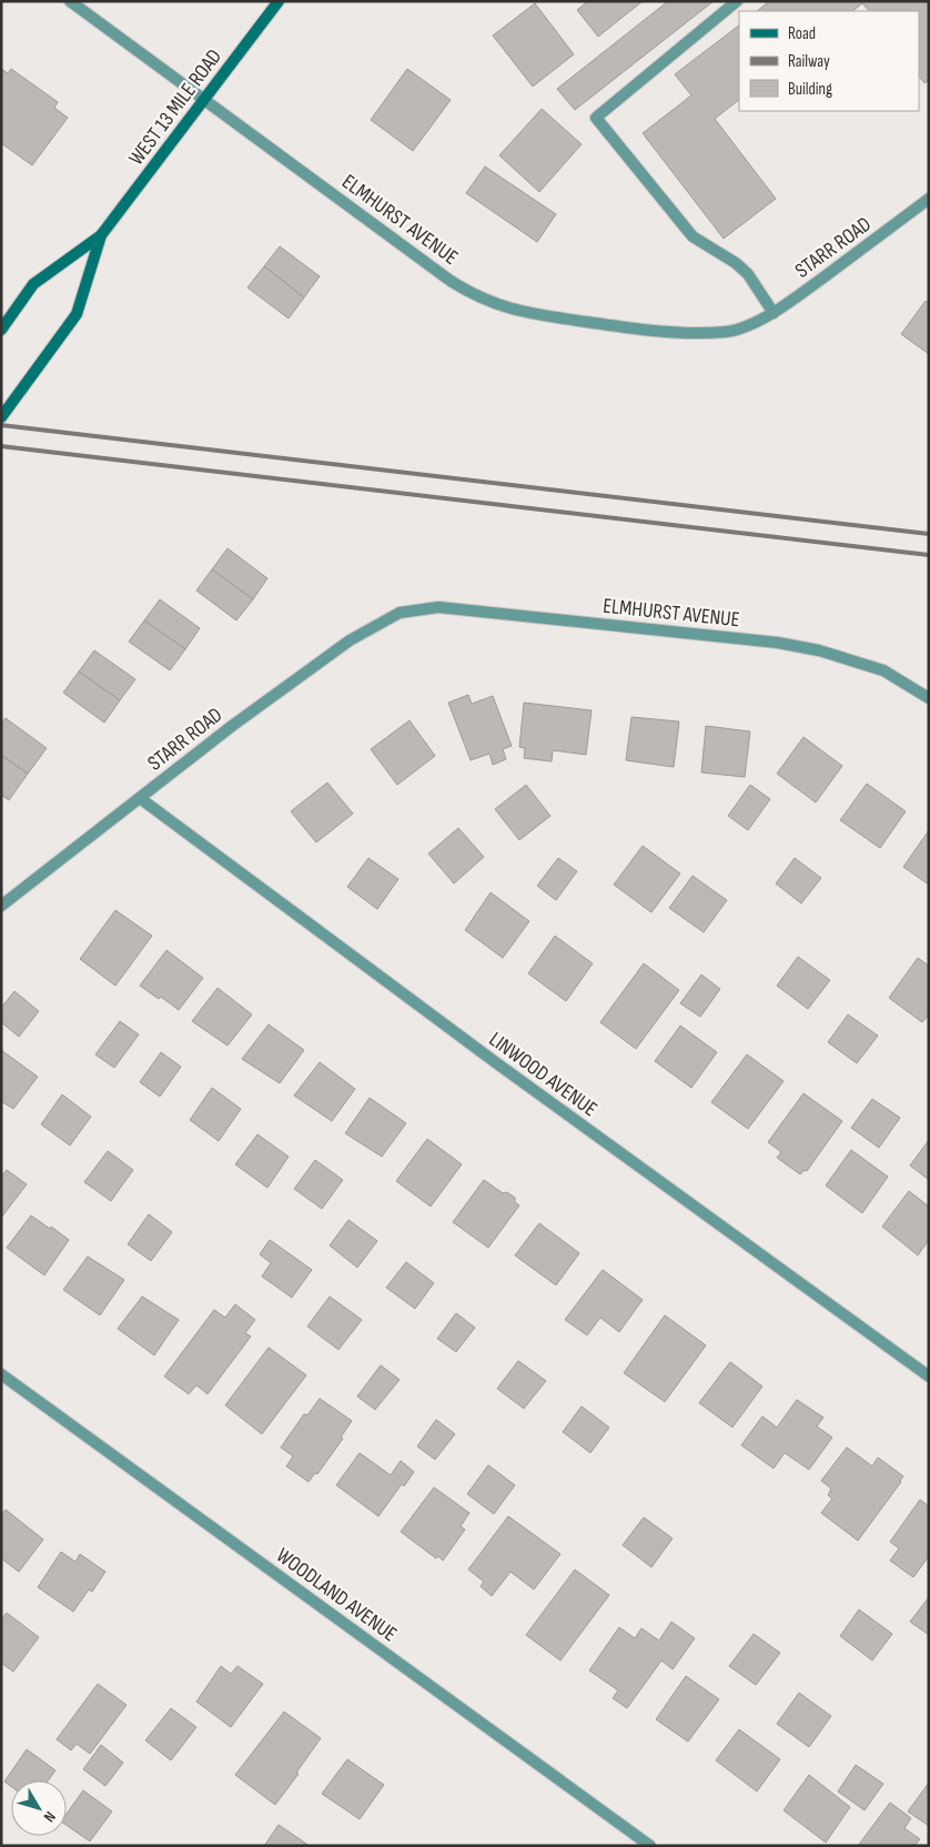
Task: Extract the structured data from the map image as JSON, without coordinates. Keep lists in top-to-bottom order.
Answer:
{
  "streets": {
    "main road": ["WEST 13 MILE ROAD"],
    "street": [
      "ELMHURST AVENUE",
      "STARR ROAD",
      "LINWOOD AVENUE",
      "WOODLAND AVENUE"
    ]
  },
  "crossings": [
    ["WEST 13 MILE ROAD", "ELMHURST AVENUE"],
    ["ELMHURST AVENUE", "STARR ROAD"],
    ["STARR ROAD", "LINWOOD AVENUE"]
  ],
  "legend": ["Road", "Railway", "Building"],
  "north": "bottom right"
}
